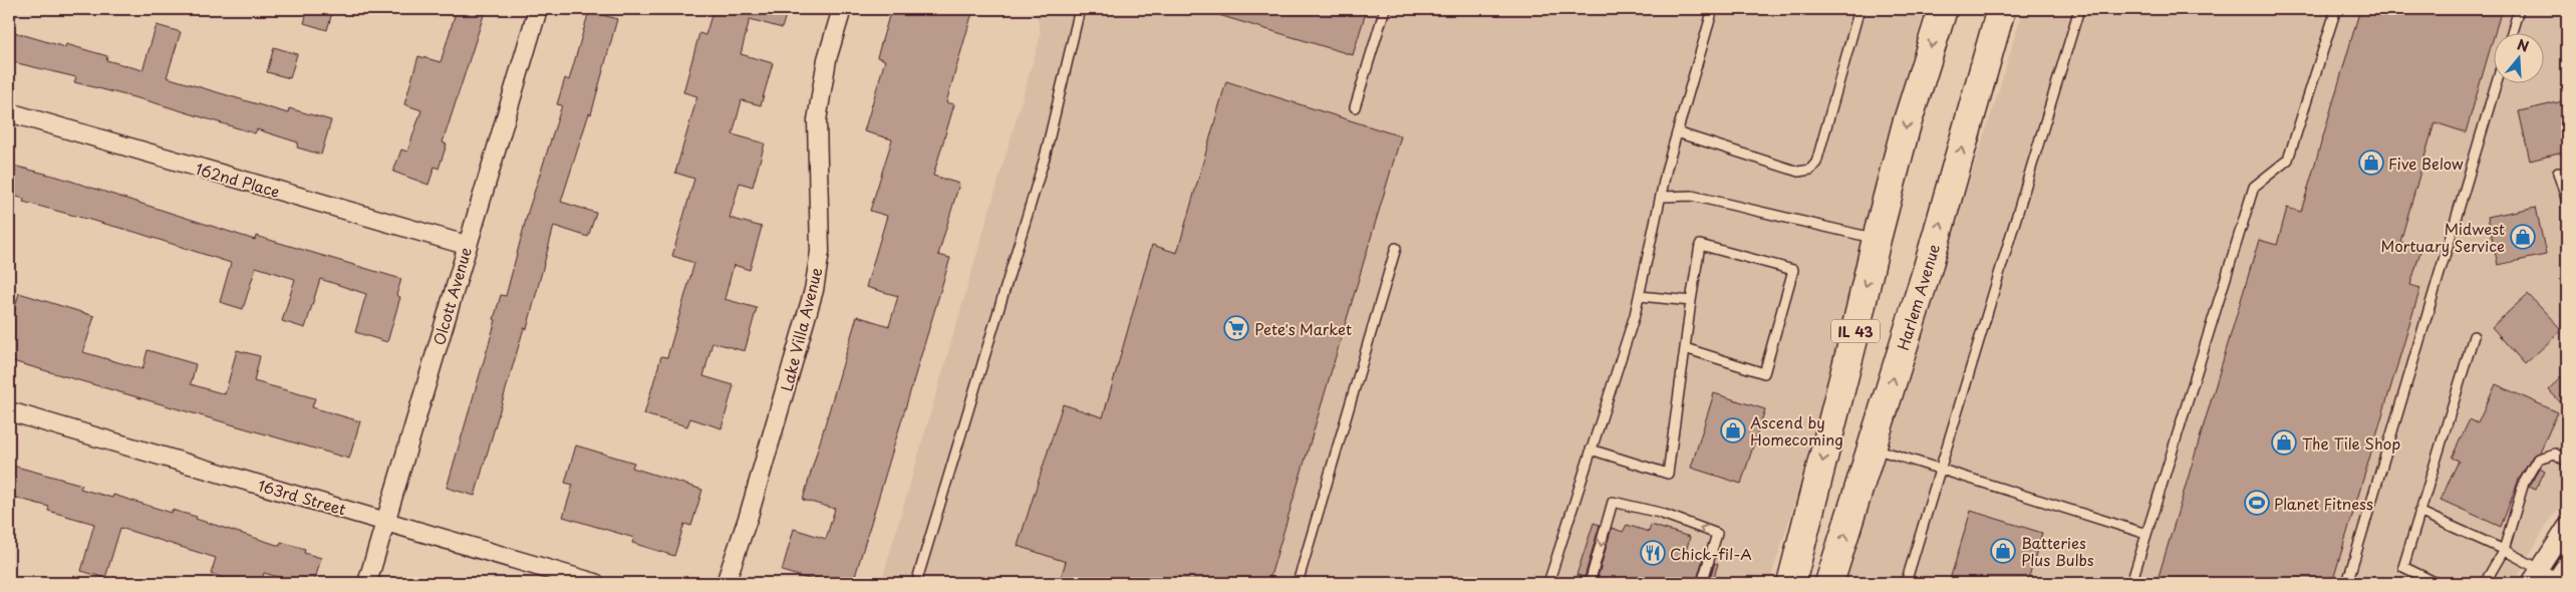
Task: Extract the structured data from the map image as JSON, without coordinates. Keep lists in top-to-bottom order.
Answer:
{
  "streets": {
    "main road": ["Harlem Avenue", "IL 43"],
    "street": [
      "162nd Place",
      "Olcott Avenue",
      "Lake Villa Avenue",
      "163rd Street"
    ]
  },
  "crossings": [
    ["162nd Place", "Olcott Avenue"],
    ["Olcott Avenue", "163rd Street"]
  ],
  "places": {
    "shop": [
      "Five Below",
      "Midwest Mortuary Service",
      "Ascend by Homecoming",
      "The Tile Shop",
      "Batteries Plus Bulbs"
    ],
    "supermarket": ["Pete's Market"],
    "sports": ["Planet Fitness"],
    "restaurant": ["Chick-fil-A"]
  },
  "north": "top"
}
